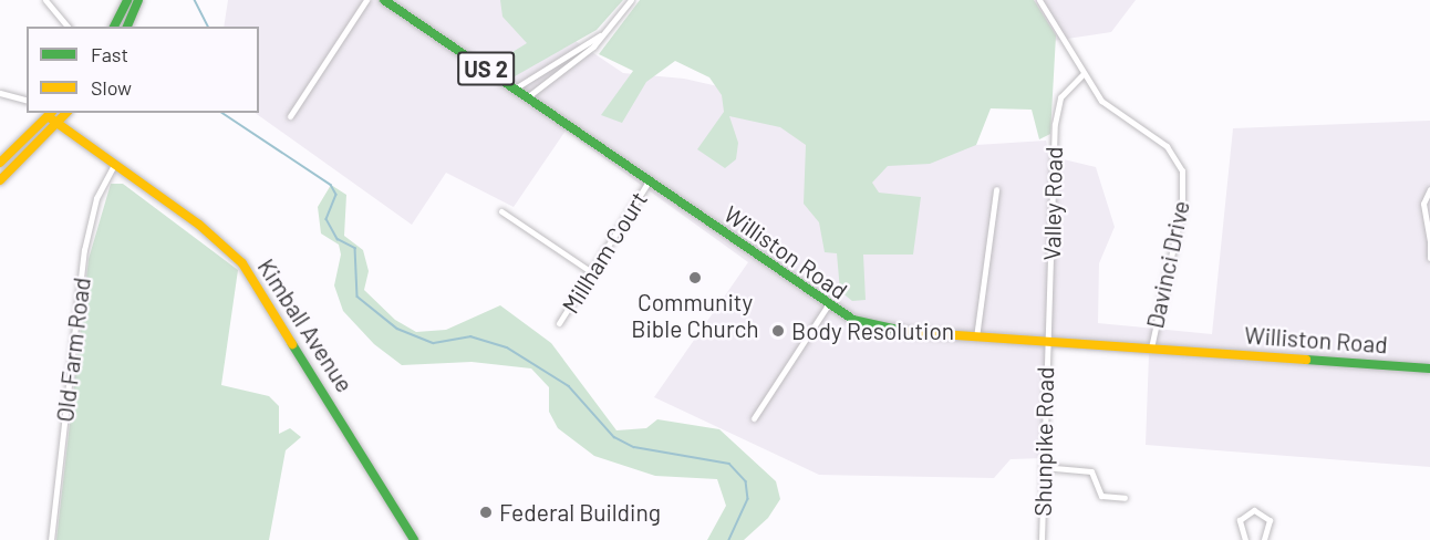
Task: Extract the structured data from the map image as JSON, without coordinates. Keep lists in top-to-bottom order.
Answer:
{
  "streets": {
    "main road": ["US 2", "Williston Road", "Kimball Avenue"],
    "street": [
      "Valley Road",
      "Millham Court",
      "Davinci Drive",
      "Old Farm Road",
      "Shunpike Road"
    ]
  },
  "crossings": [
    ["Valley Road", "Williston Road"],
    ["Valley Road", "Davinci Drive"],
    ["Valley Road", "Shunpike Road"],
    ["Millham Court", "Williston Road"],
    ["Williston Road", "Davinci Drive"],
    ["Williston Road", "Shunpike Road"],
    ["Kimball Avenue", "Old Farm Road"]
  ],
  "places": ["Community Bible Church", "Body Resolution", "Federal Building"],
  "legend": ["Fast", "Slow"]
}
